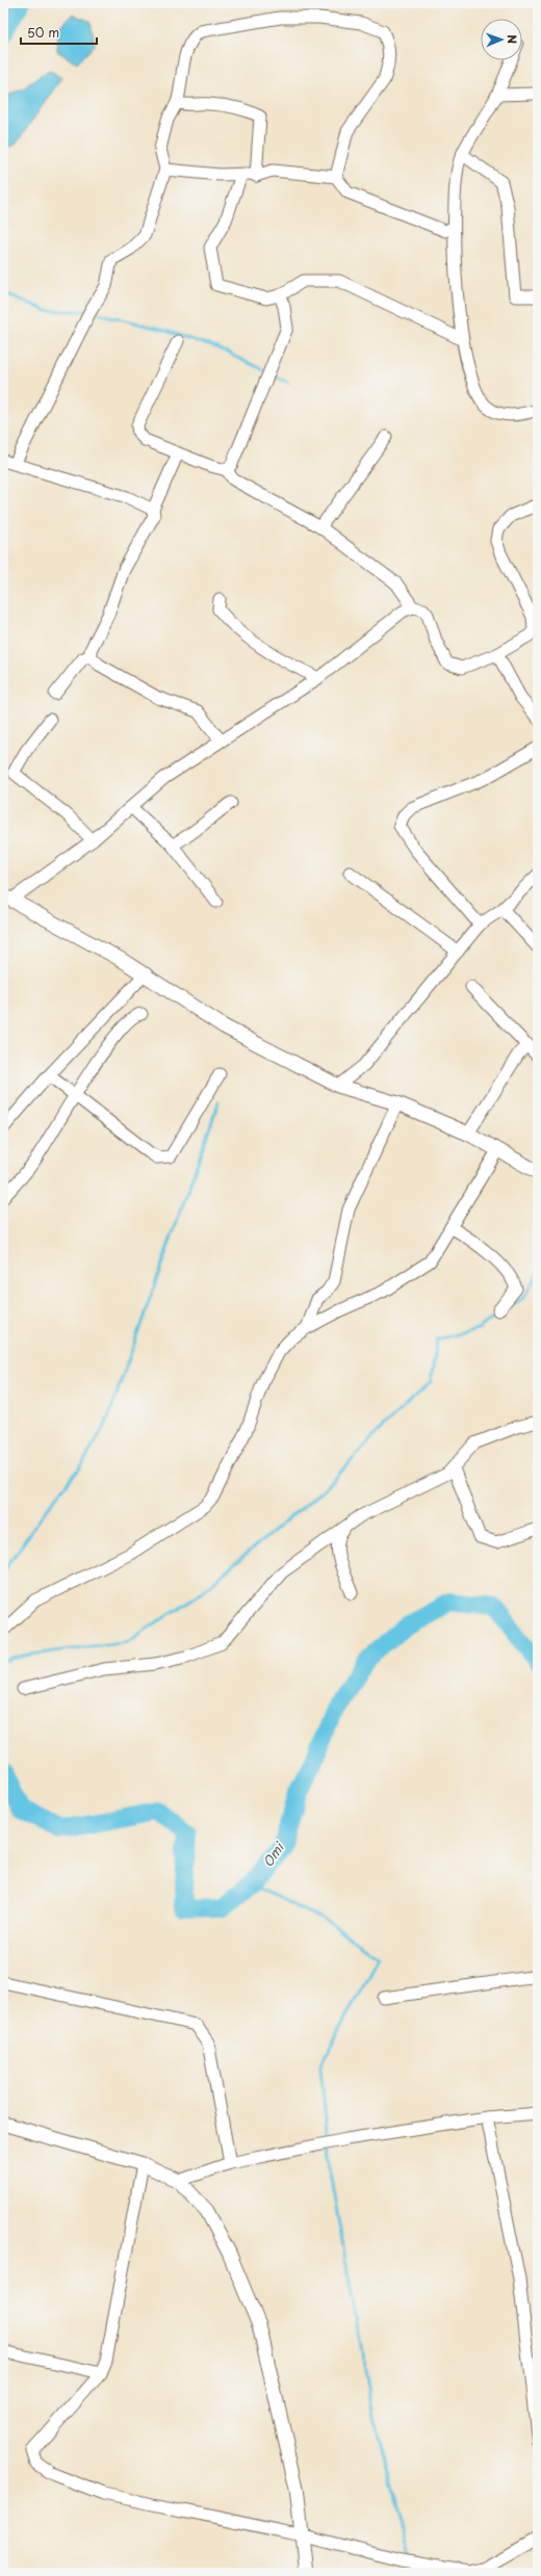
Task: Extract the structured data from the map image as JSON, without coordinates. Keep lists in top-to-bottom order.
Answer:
{
  "water": ["Omi"],
  "scale_bar": "50 m",
  "north": "right"
}
